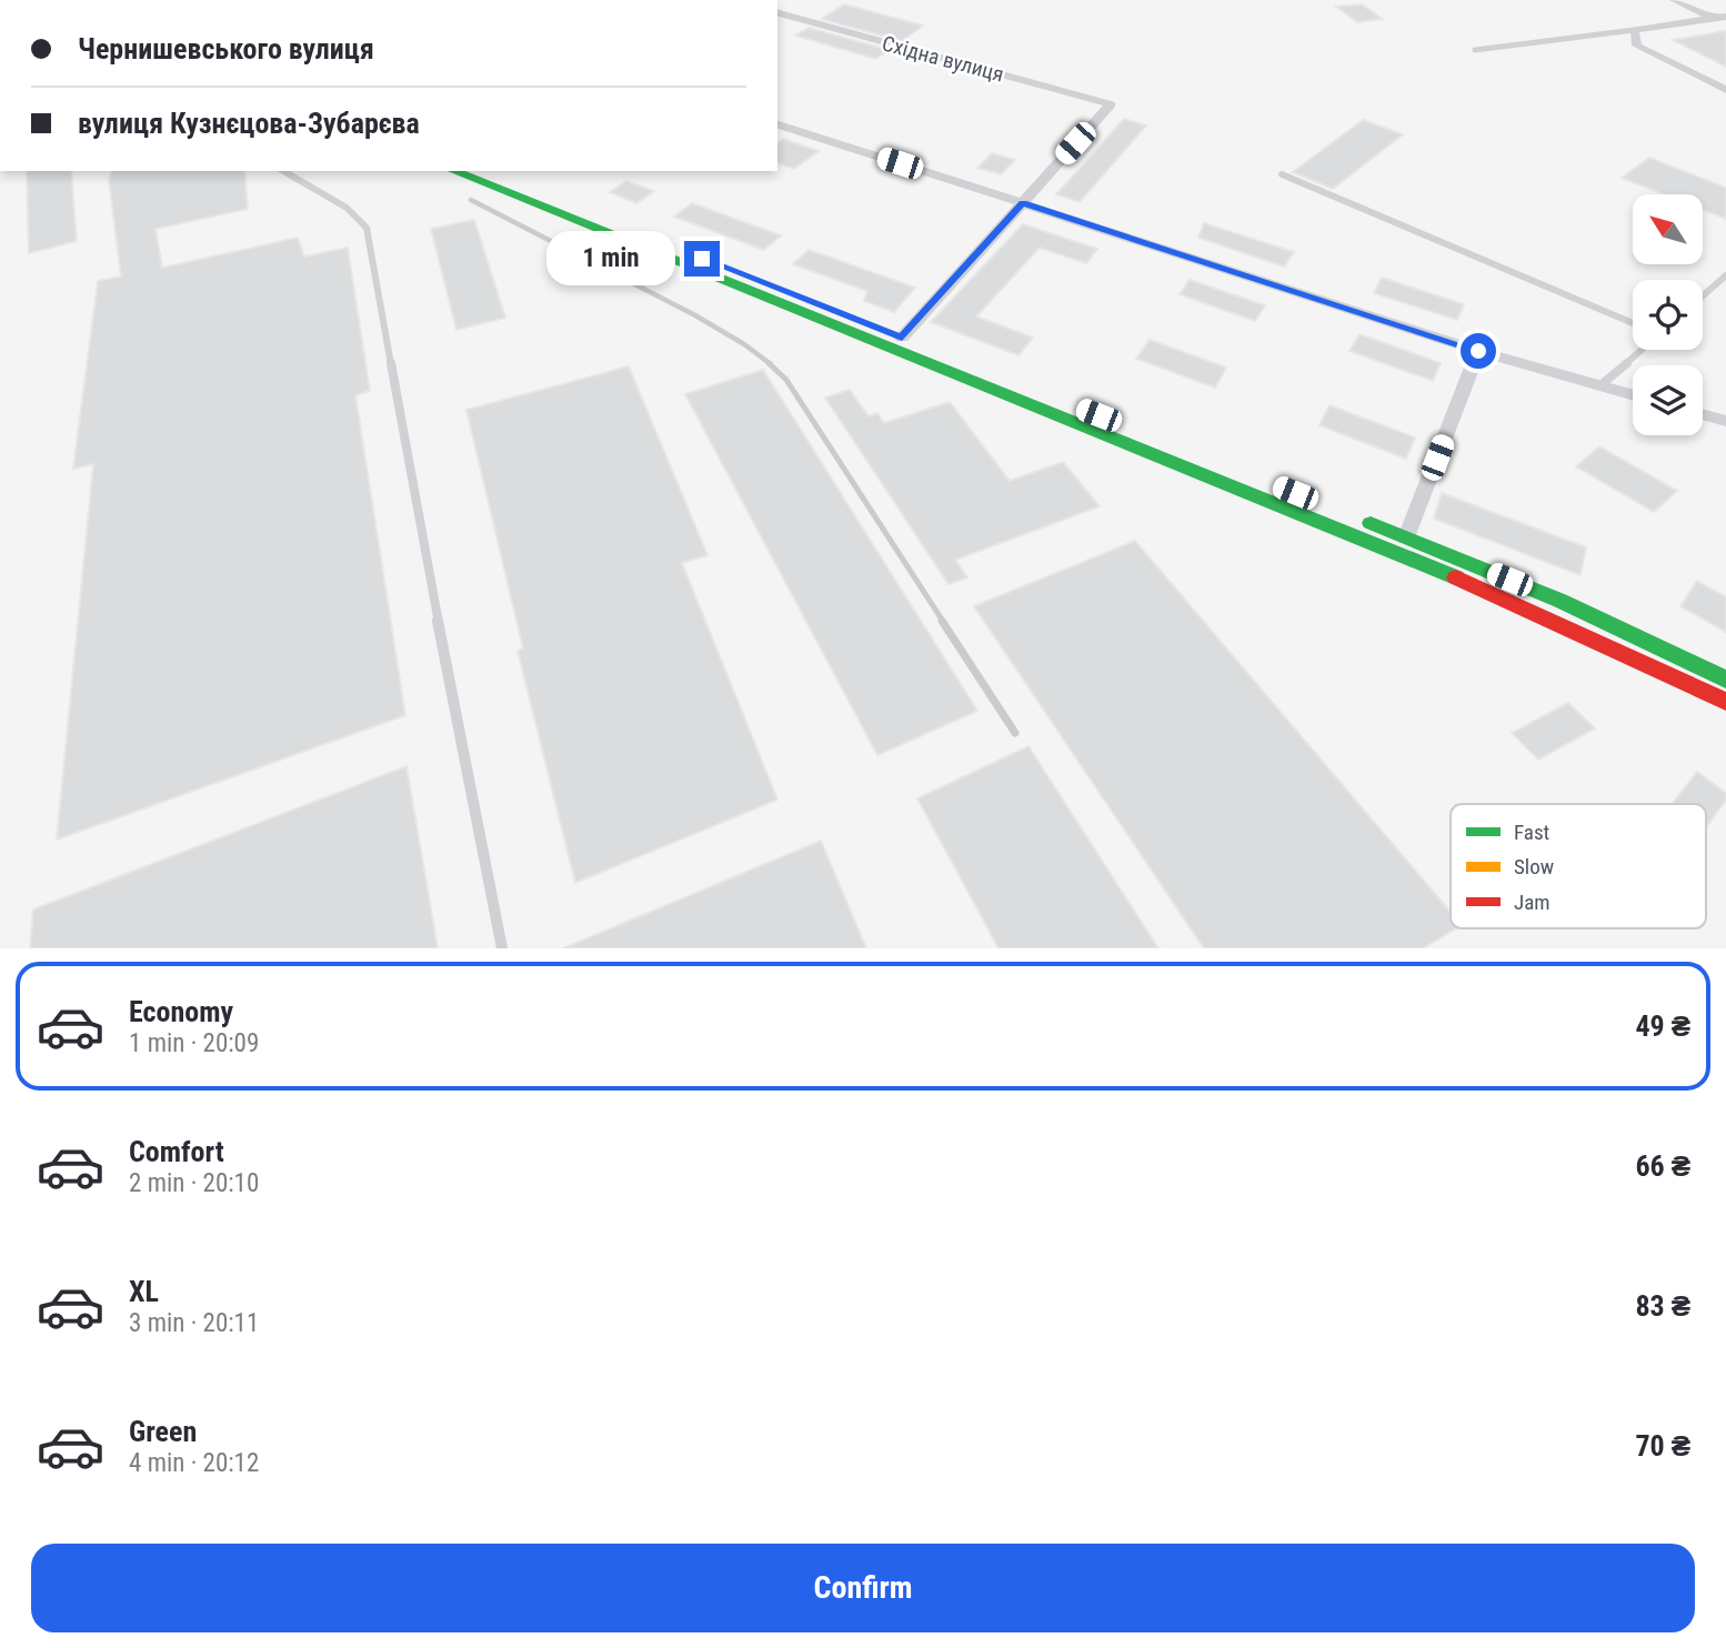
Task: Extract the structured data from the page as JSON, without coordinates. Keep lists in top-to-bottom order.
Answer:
{
  "streets": {
    "street": ["Східна вулиця"]
  },
  "legend": ["Fast", "Slow", "Jam"],
  "north": "top left",
  "page": {
    "banner": ["Чернишевського вулиця", "вулиця Кузнєцова-Зубарєва"],
    "bubble": "1 min",
    "list": [
      {
        "name": "Economy",
        "note": "1 min · 20:09",
        "value": "49 ₴"
      },
      {
        "name": "Comfort",
        "note": "2 min · 20:10",
        "value": "66 ₴"
      },
      {
        "name": "XL",
        "note": "3 min · 20:11",
        "value": "83 ₴"
      },
      {
        "name": "Green",
        "note": "4 min · 20:12",
        "value": "70 ₴"
      }
    ],
    "buttons": "Confirm"
  }
}
